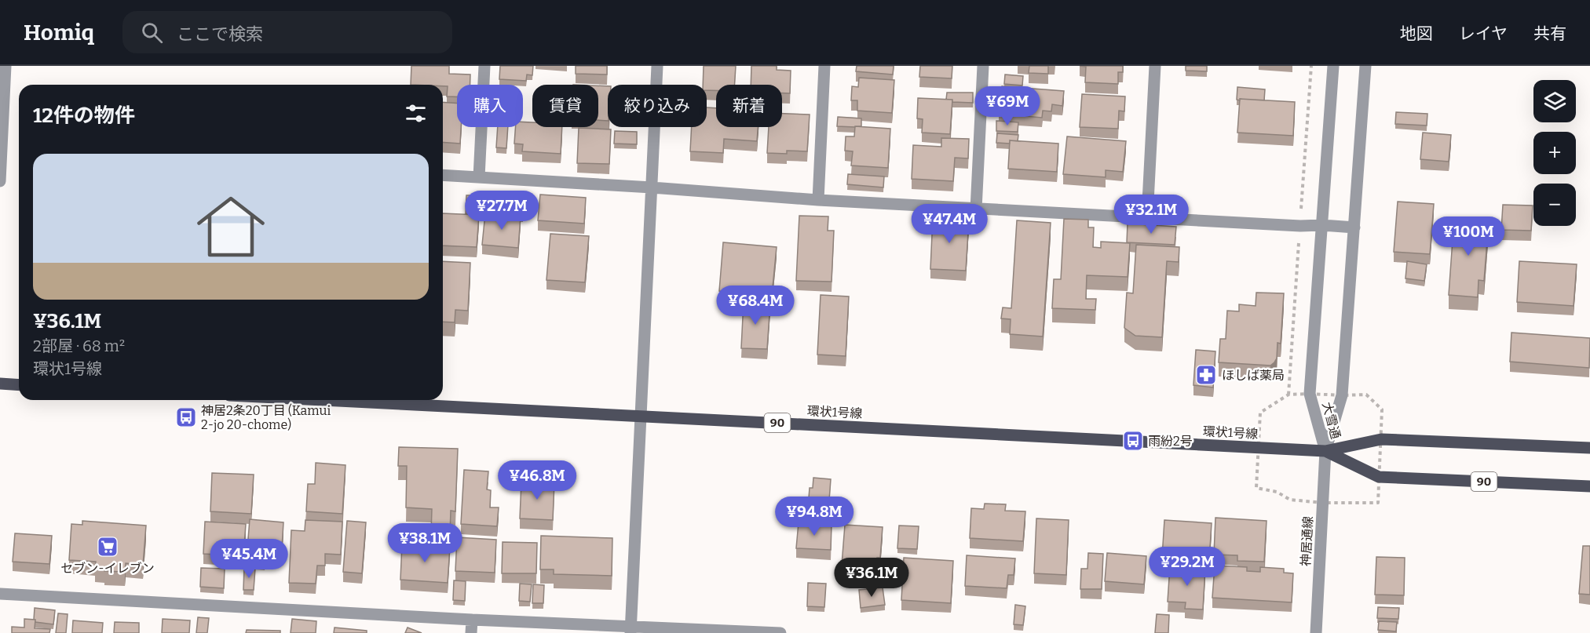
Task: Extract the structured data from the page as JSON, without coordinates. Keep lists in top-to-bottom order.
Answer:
{
  "streets": {
    "main road": ["環状1号線", "90"],
    "street": ["大雪通", "神居通線"]
  },
  "crossings": [
    ["環状1号線", "大雪通"],
    ["環状1号線", "神居通線"],
    ["大雪通", "神居通線"]
  ],
  "places": {
    "pharmacy": ["ほしば薬局"],
    "bus stop": ["神居2条20丁目 (Kamui 2-jo 20-chome)", "雨紛2号"],
    "supermarket": ["セブン-イレブン"]
  },
  "page": {
    "header": "Homiq",
    "search": "ここで検索",
    "nav": ["地図", "レイヤ", "共有"],
    "map_buttons": ["+", "−"],
    "chip": [
      "購入",
      "賃貸",
      "絞り込み",
      "新着"
    ],
    "heading": "12件の物件",
    "price": [
      "¥69M",
      "¥27.7M",
      "¥32.1M",
      "¥47.4M",
      "¥100M",
      "¥68.4M",
      "¥46.8M",
      "¥94.8M",
      "¥38.1M",
      "¥45.4M",
      "¥29.2M",
      "¥36.1M"
    ],
    "list": [
      {
        "name": "¥36.1M",
        "note": "2部屋 · 68 m² · 環状1号線"
      }
    ]
  }
}
